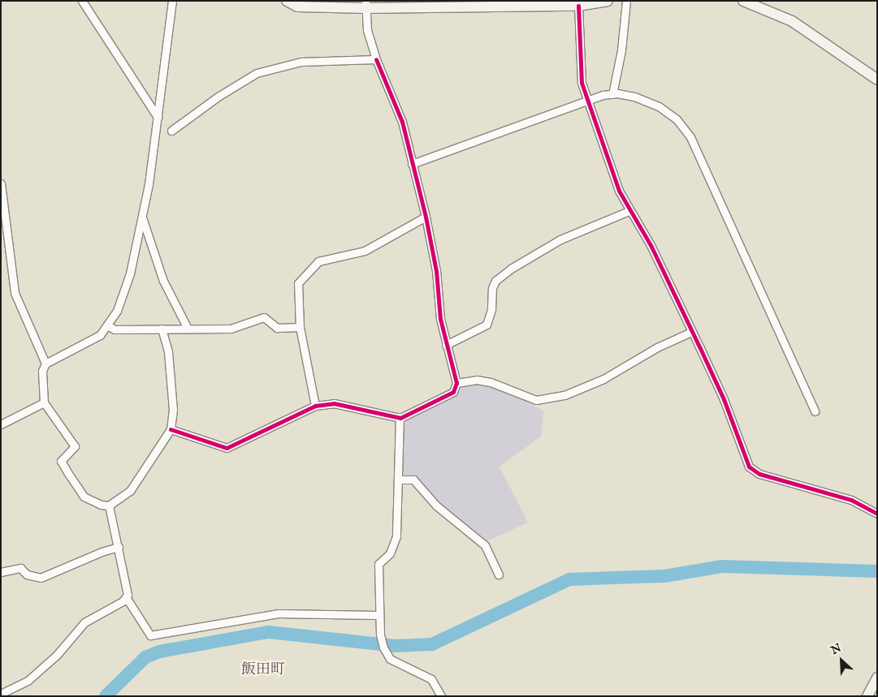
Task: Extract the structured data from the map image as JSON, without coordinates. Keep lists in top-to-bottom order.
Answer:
{
  "districts": ["飯田町"],
  "north": "top left"
}
